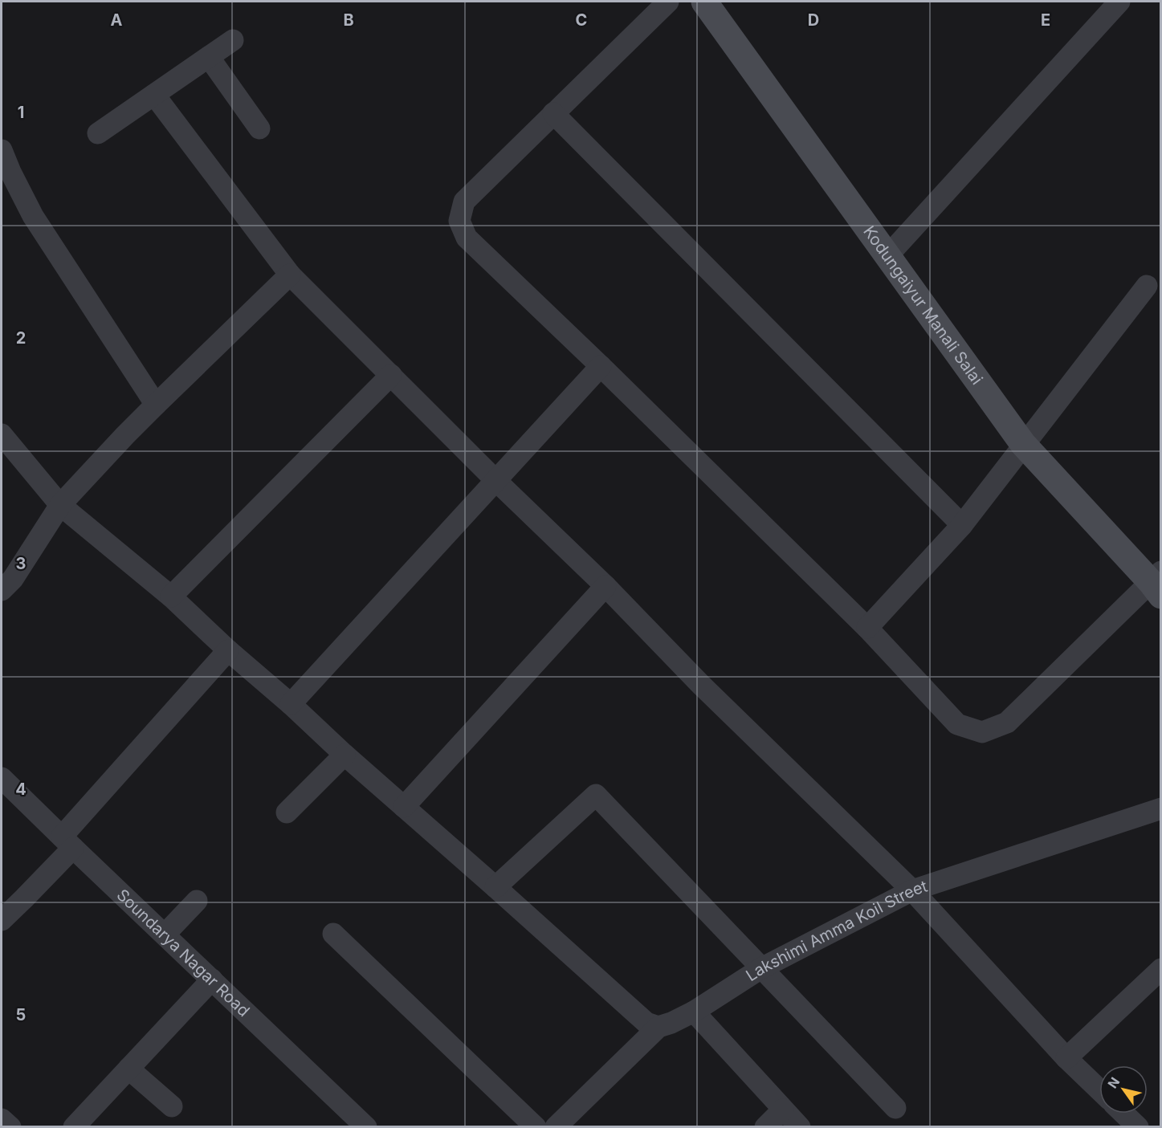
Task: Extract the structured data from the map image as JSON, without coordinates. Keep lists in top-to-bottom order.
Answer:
{
  "streets": {
    "street": ["Kodungaiyur Manali Salai", "Lakshimi Amma Koil Street", "Soundarya Nagar Road"]
  },
  "north": "top left",
  "grid": {
    "columns": [
      "A",
      "B",
      "C",
      "D",
      "E"
    ],
    "rows": [
      "1",
      "2",
      "3",
      "4",
      "5"
    ]
  }
}
